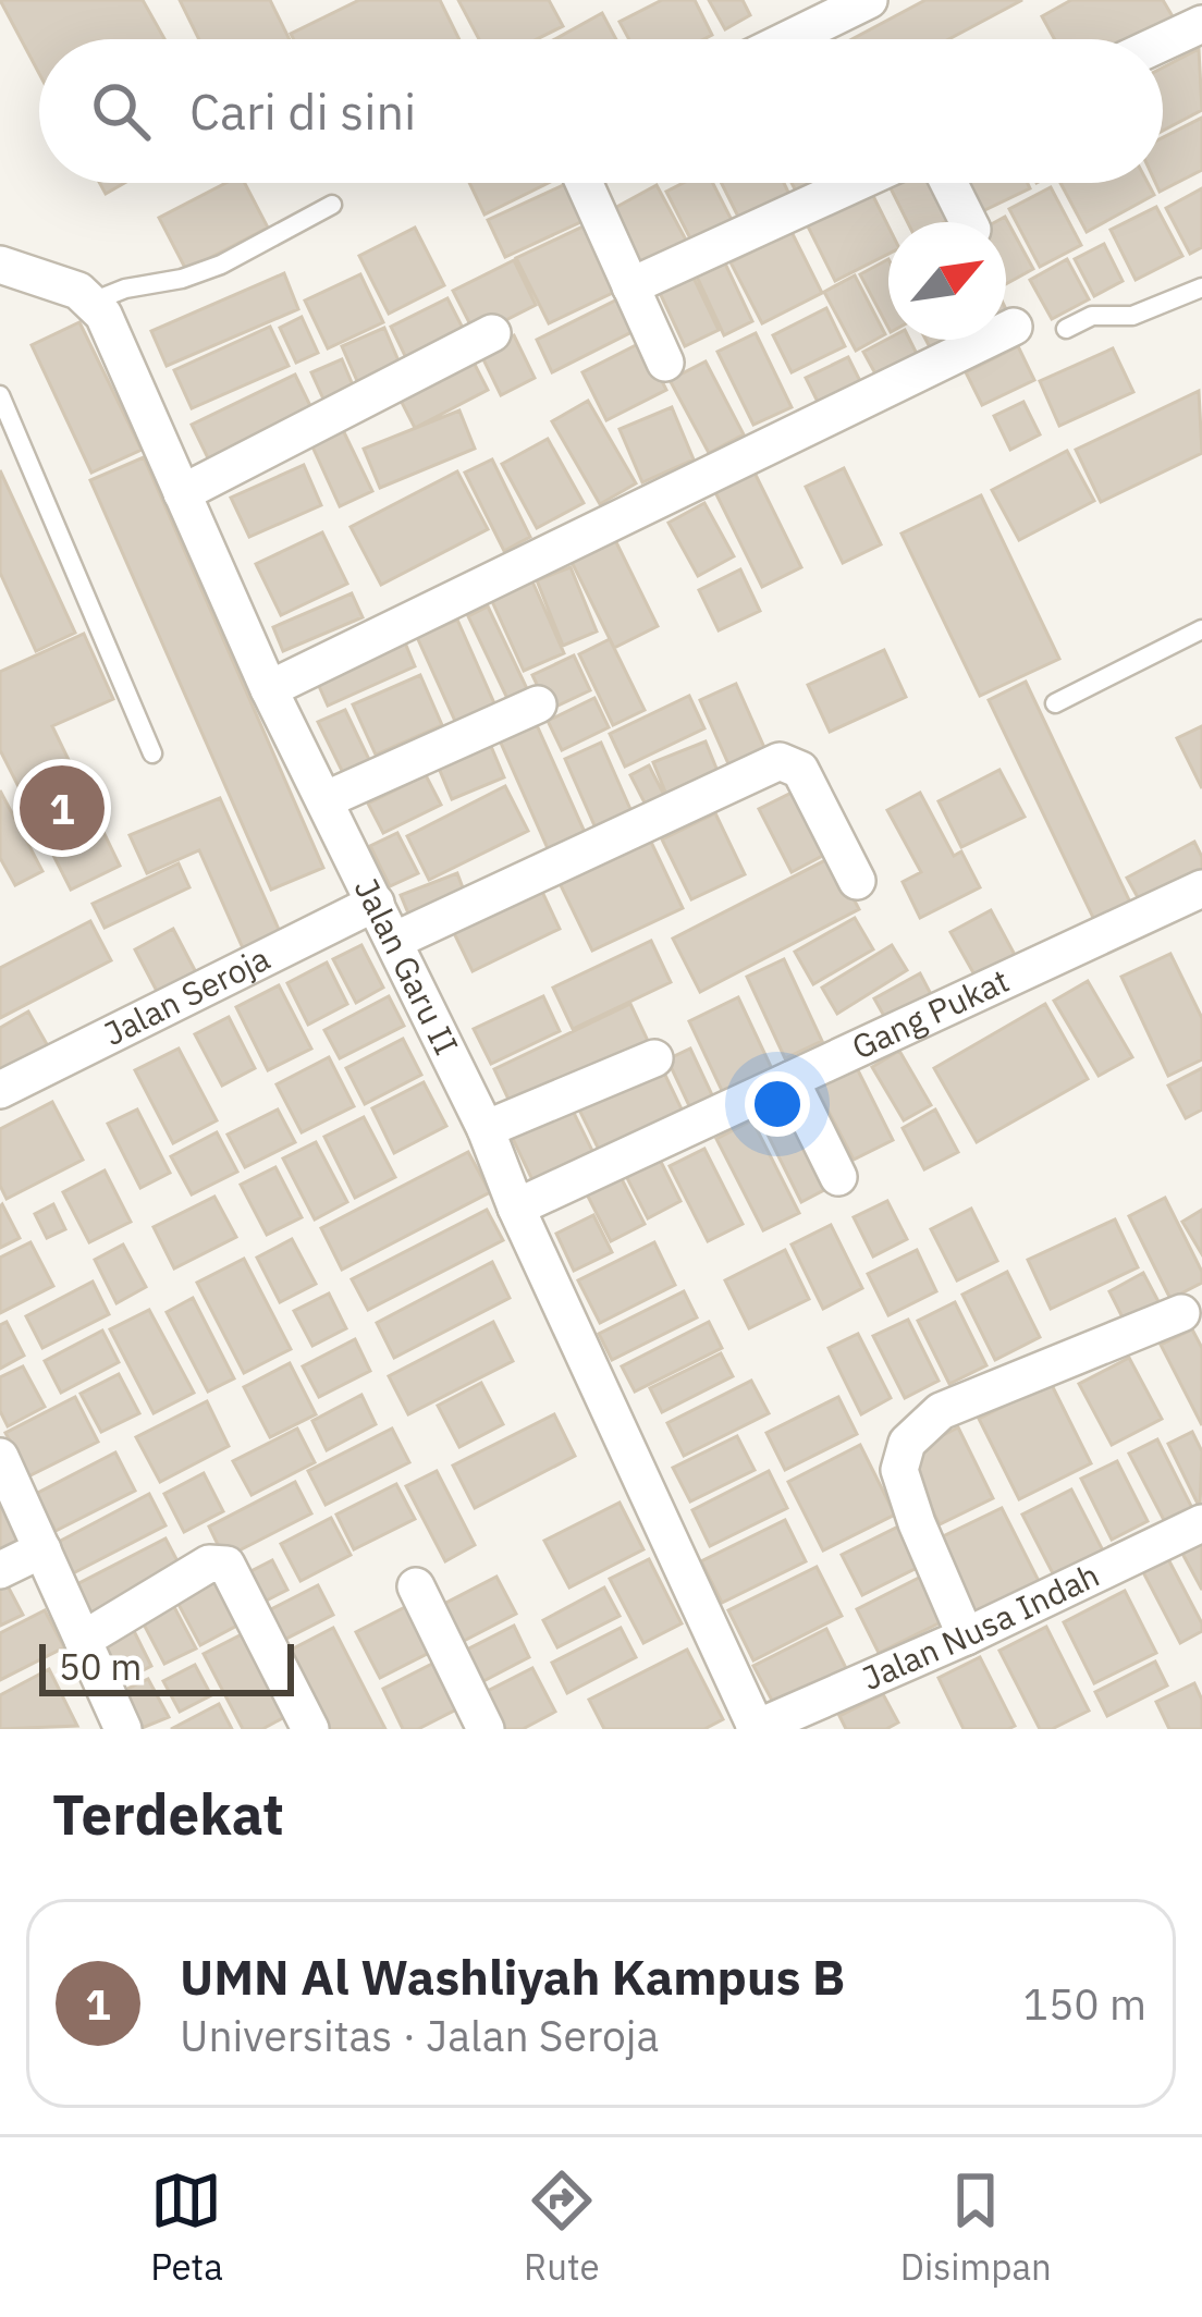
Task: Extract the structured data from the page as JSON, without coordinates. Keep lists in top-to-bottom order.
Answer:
{
  "streets": {
    "street": [
      "Jalan Garu II",
      "Jalan Seroja",
      "Gang Pukat",
      "Jalan Nusa Indah"
    ]
  },
  "crossings": [
    ["Jalan Garu II", "Jalan Seroja"],
    ["Jalan Garu II", "Gang Pukat"],
    ["Jalan Garu II", "Jalan Nusa Indah"]
  ],
  "scale_bar": "50 m",
  "north": "top right",
  "page": {
    "search": "Cari di sini",
    "pins": "1",
    "scale": "50 m",
    "heading": "Terdekat",
    "list": [
      {
        "mark": "1",
        "name": "UMN Al Washliyah Kampus B",
        "note": "Universitas · Jalan Seroja",
        "value": "150 m"
      }
    ],
    "nav": ["Peta", "Rute", "Disimpan"]
  }
}
